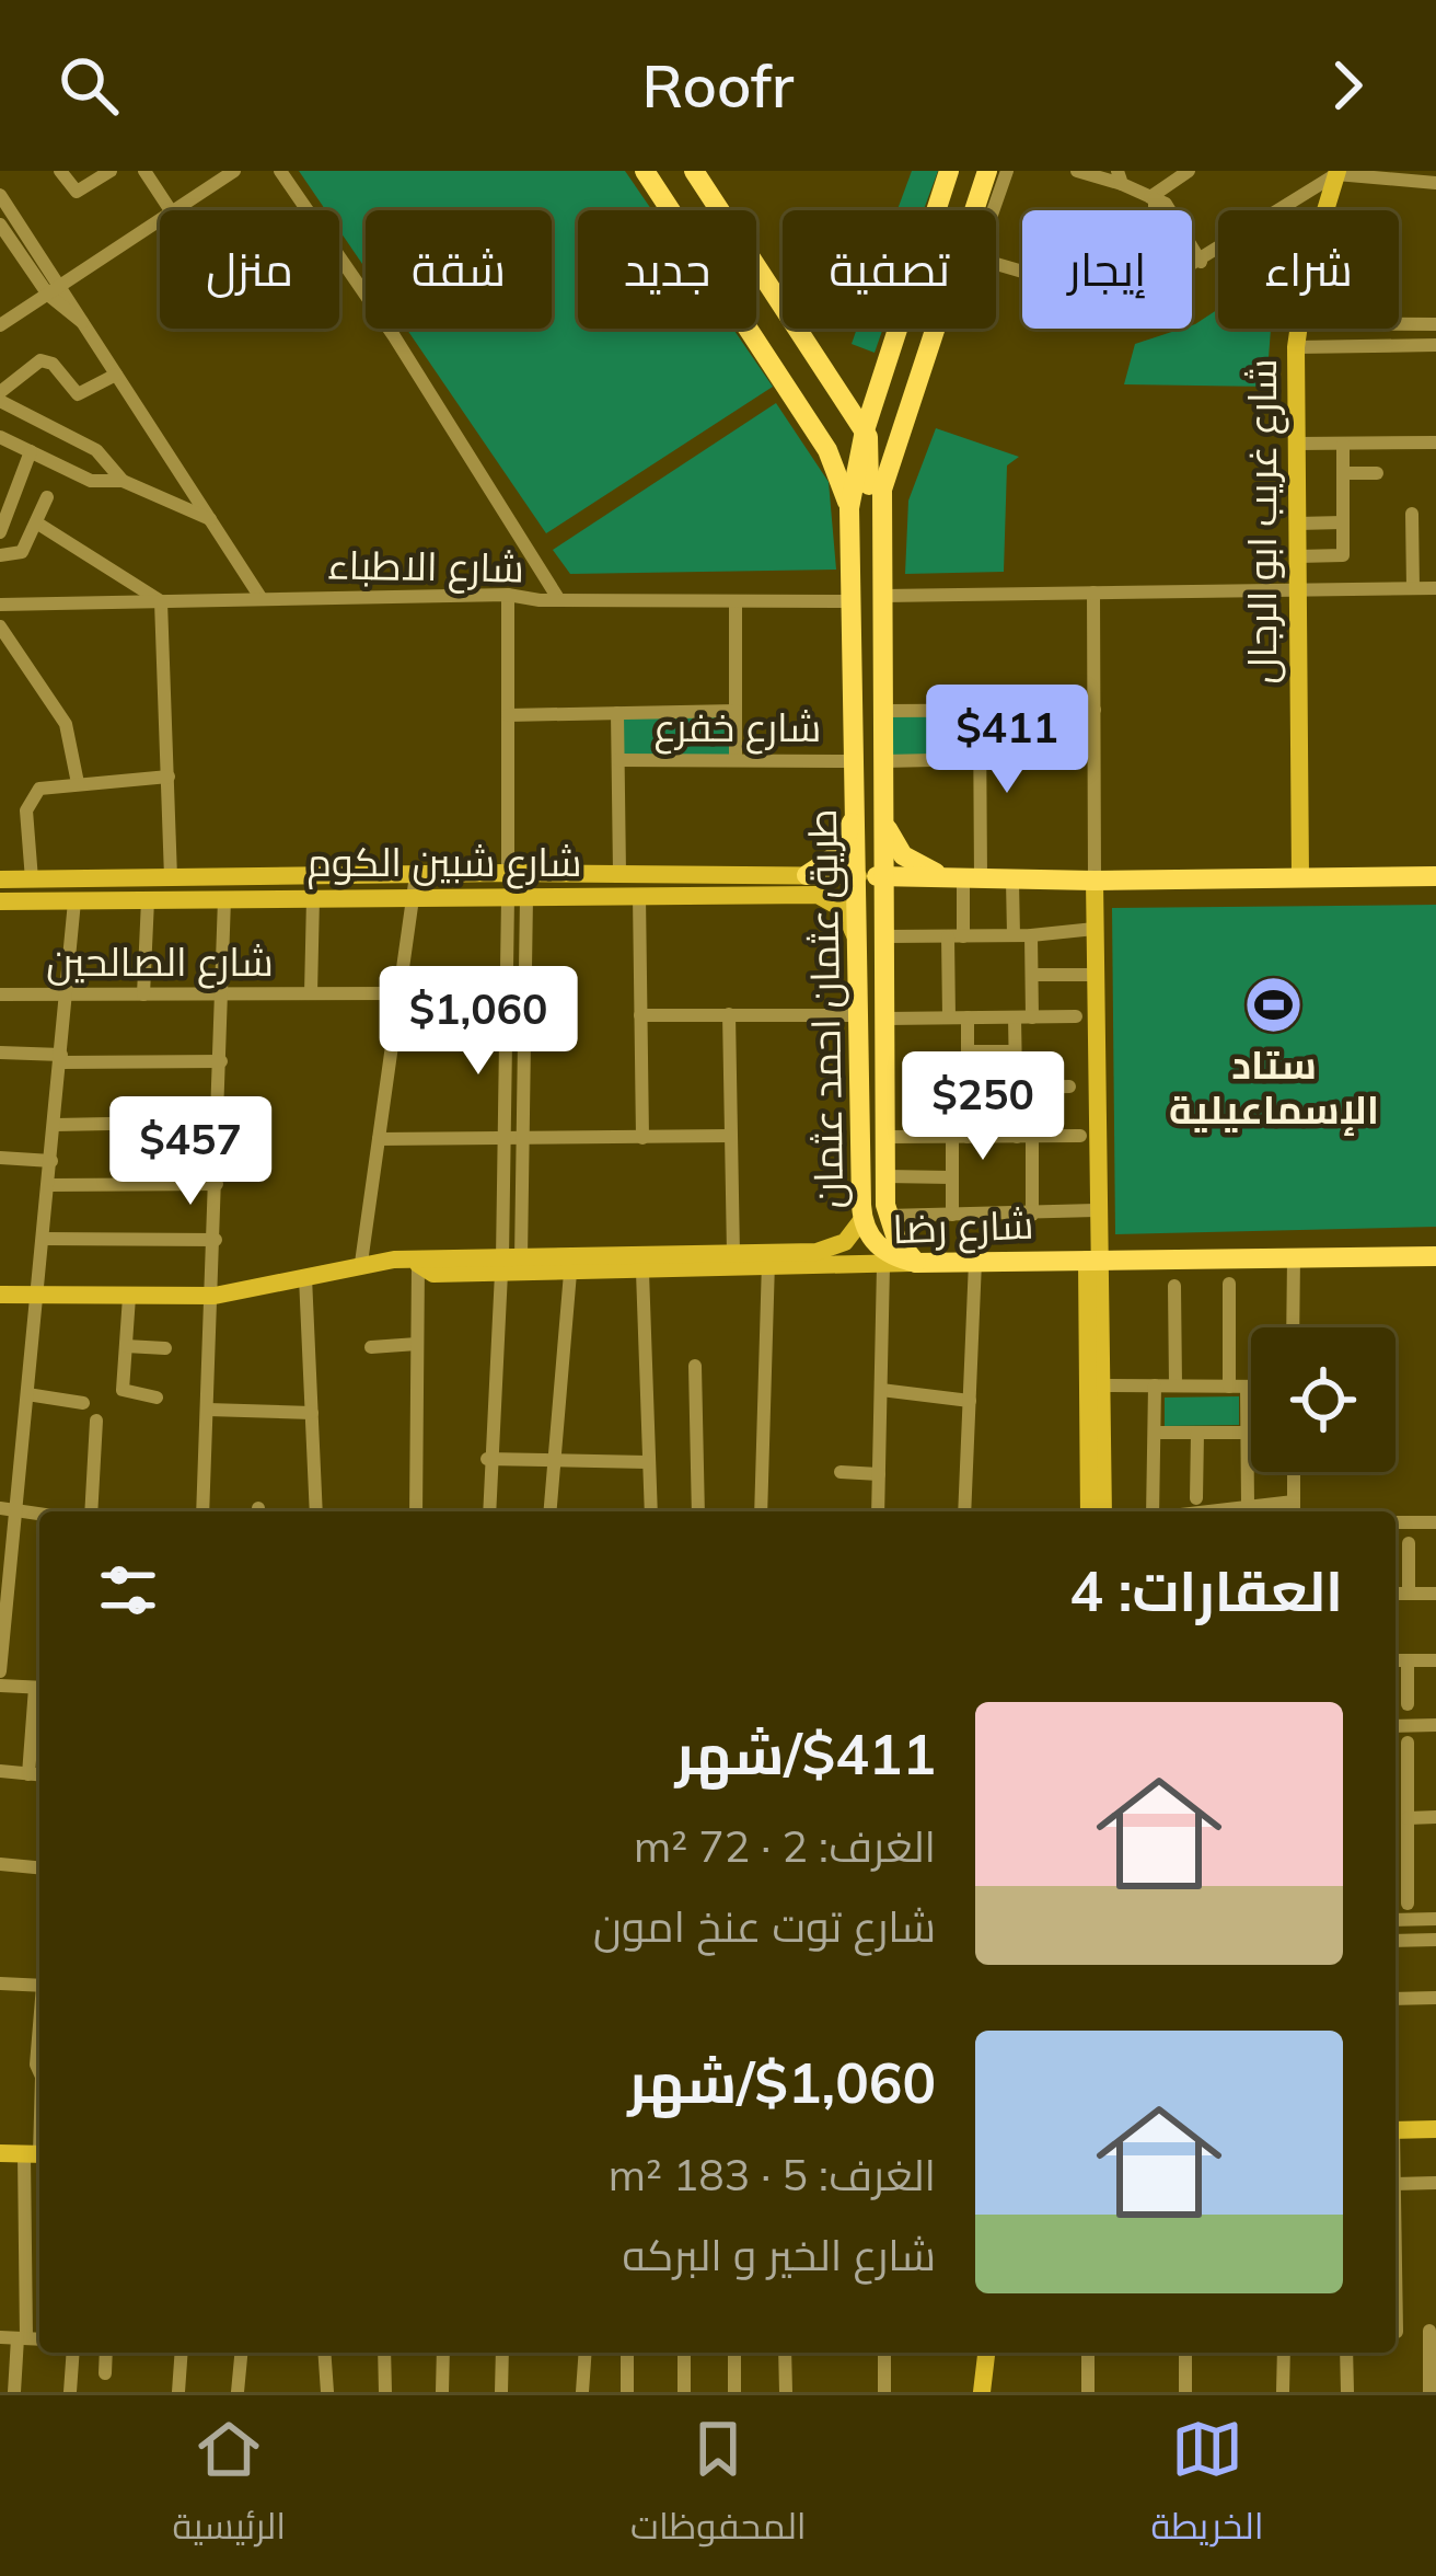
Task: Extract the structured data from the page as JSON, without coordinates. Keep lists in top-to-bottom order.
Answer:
{
  "streets": {
    "main road": ["طريق عثمان احمد عثمان", "شارع رضا"],
    "street": [
      "شارع غريب ابو الرجال",
      "شارع الاطباء",
      "شارع خفرع",
      "شارع شبين الكوم",
      "شارع الصالحين"
    ]
  },
  "crossings": [
    ["شارع الاطباء", "طريق عثمان احمد عثمان"],
    ["شارع خفرع", "طريق عثمان احمد عثمان"],
    ["شارع شبين الكوم", "طريق عثمان احمد عثمان"],
    ["طريق عثمان احمد عثمان", "شارع رضا"]
  ],
  "places": {
    "sports": ["ستاد الإسماعيلية"]
  },
  "page": {
    "header": "Roofr",
    "chip": [
      "شراء",
      "إيجار",
      "تصفية",
      "جديد",
      "شقة",
      "منزل"
    ],
    "price": [
      "$411",
      "$1,060",
      "$250",
      "$457"
    ],
    "heading": "العقارات: 4",
    "list": [
      {
        "name": "$411/شهر",
        "note": "الغرف: 2 · 72 m² · شارع توت عنخ امون"
      },
      {
        "name": "$1,060/شهر",
        "note": "الغرف: 5 · 183 m² · شارع الخير و البركه"
      }
    ],
    "tabs": ["الخريطة", "المحفوظات", "الرئيسية"]
  }
}
